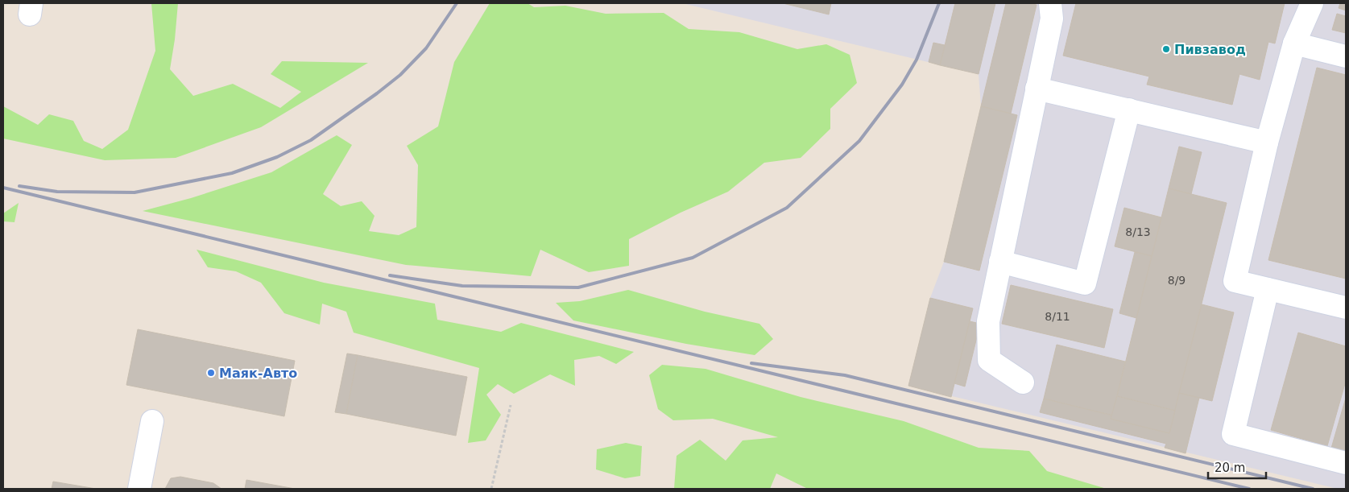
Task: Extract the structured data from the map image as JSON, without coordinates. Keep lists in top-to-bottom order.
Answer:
{
  "places": ["Пивзавод", "Маяк-Авто"],
  "house_numbers": ["8/13", "8/9", "8/11"],
  "scale_bar": "20 m"
}
